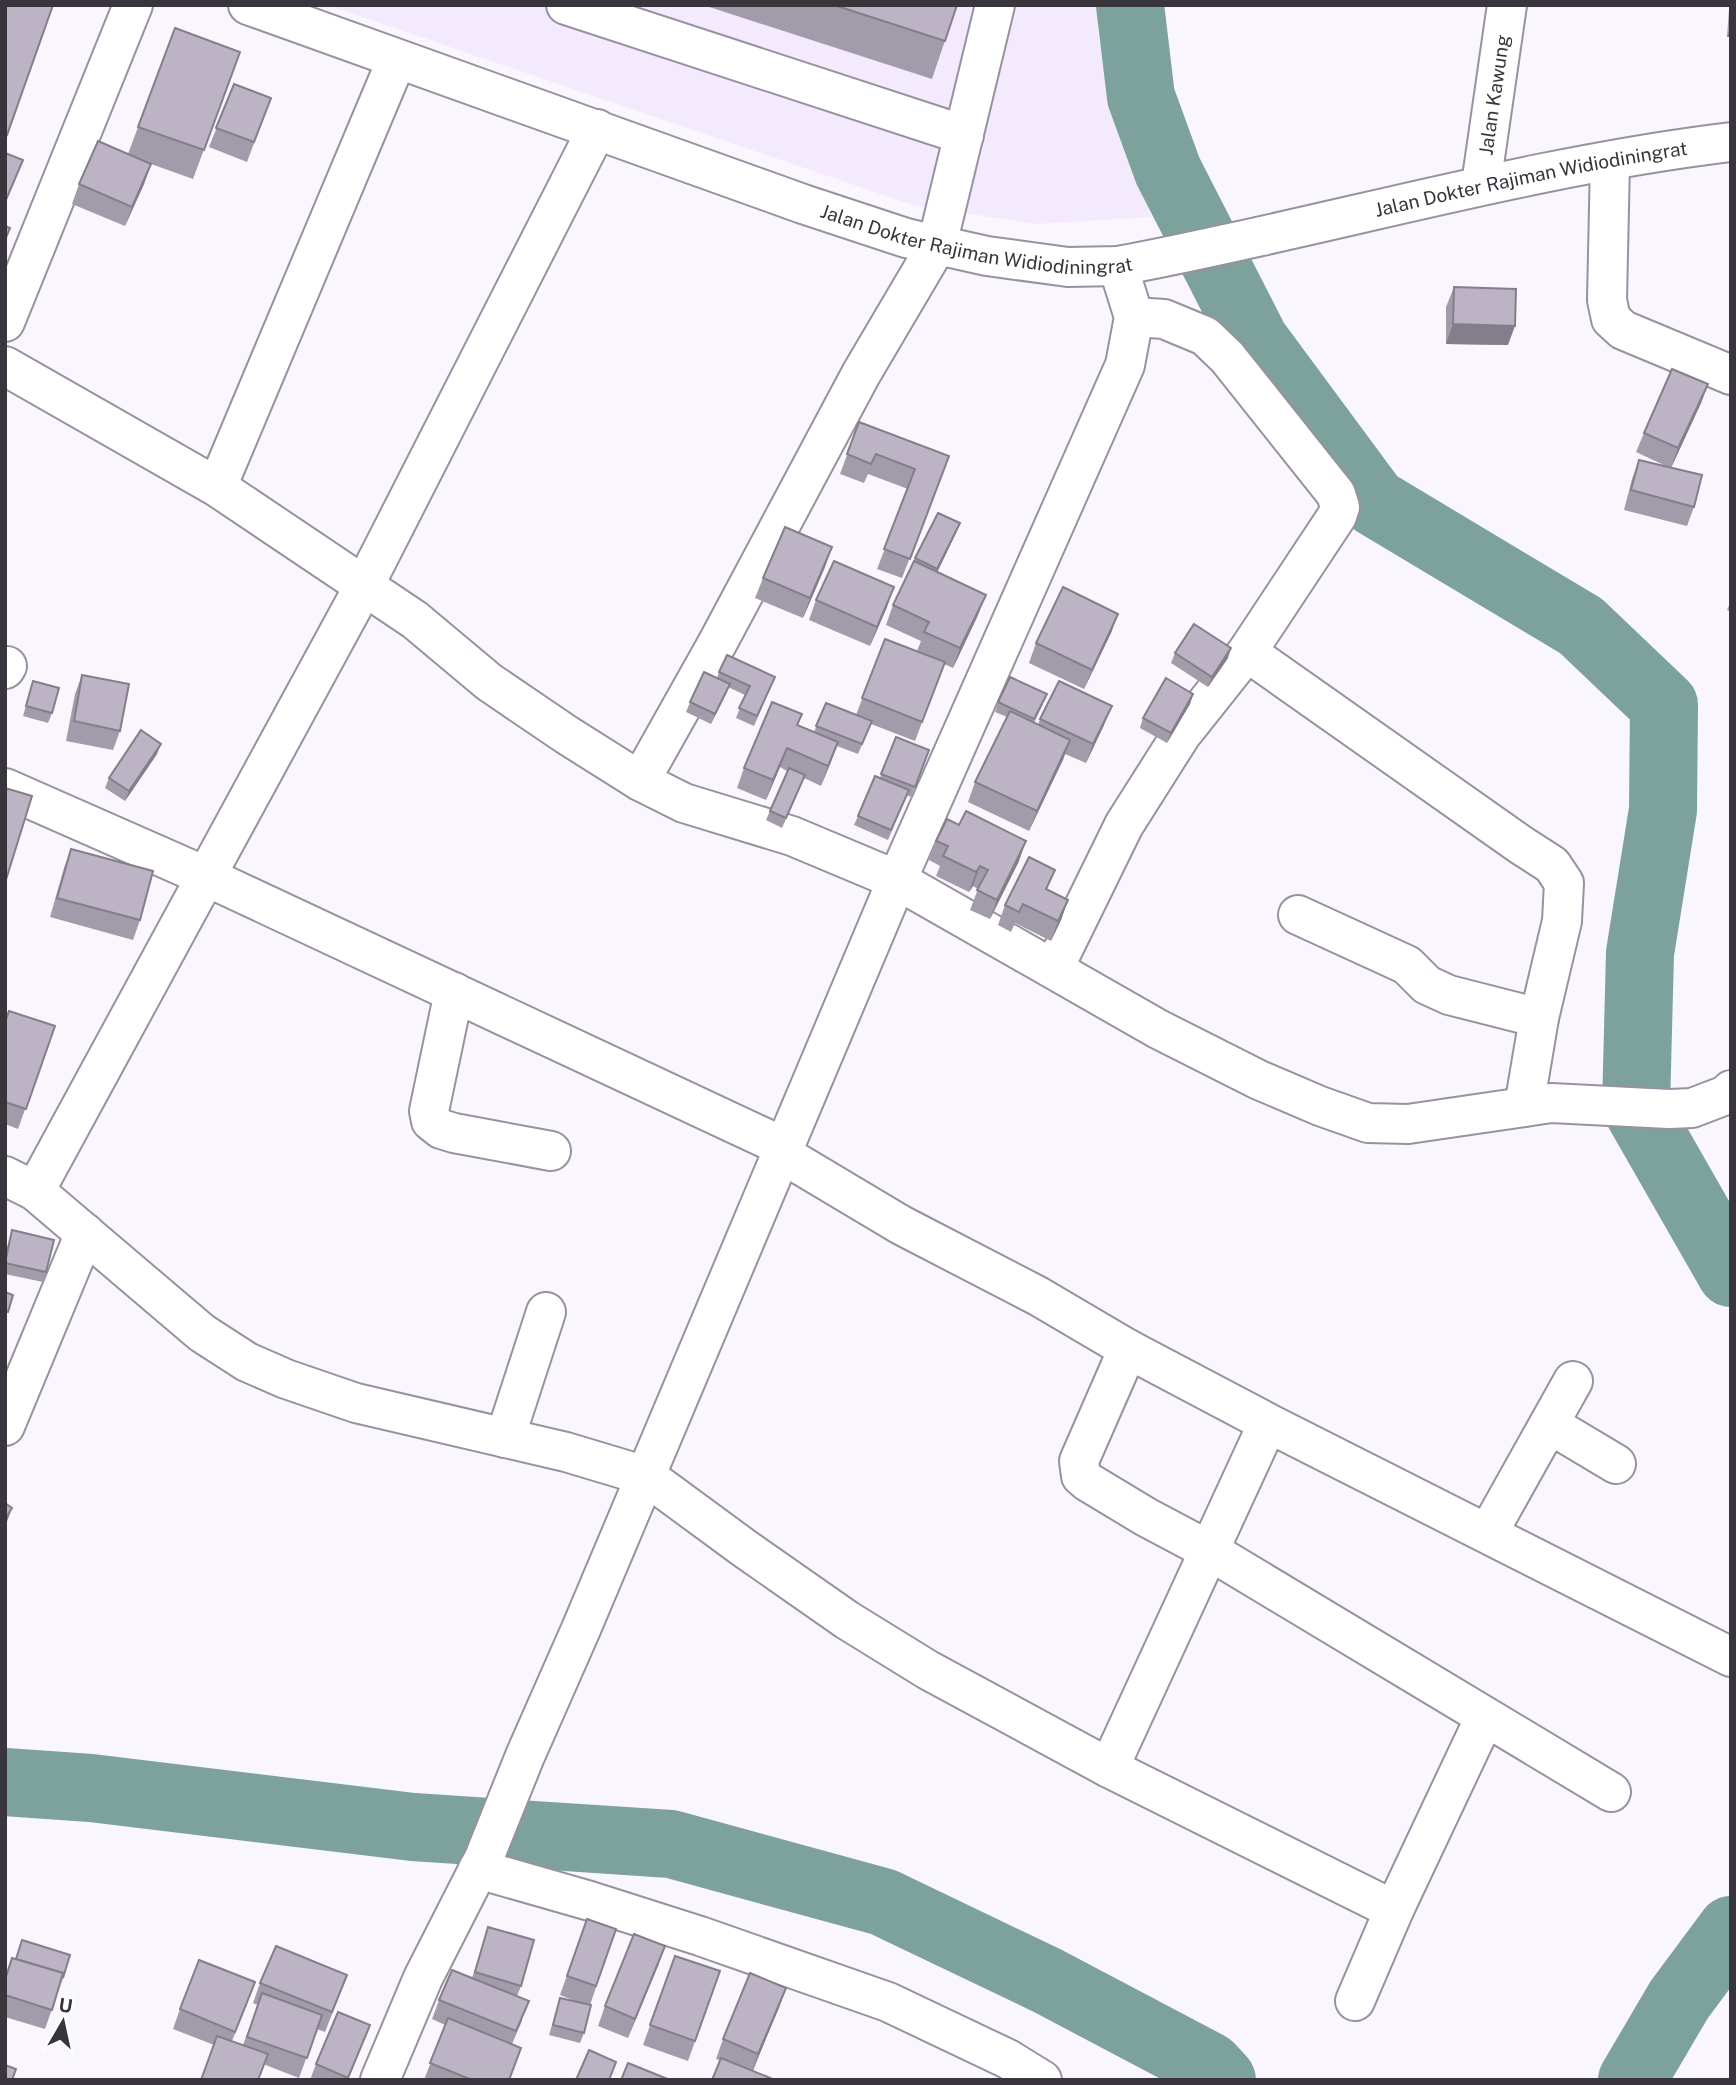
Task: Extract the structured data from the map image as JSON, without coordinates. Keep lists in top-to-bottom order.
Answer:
{
  "streets": {
    "street": ["Jalan Kawung", "Jalan Dokter Rajiman Widiodiningrat"]
  },
  "crossings": [
    ["Jalan Kawung", "Jalan Dokter Rajiman Widiodiningrat"]
  ],
  "north": "top"
}
